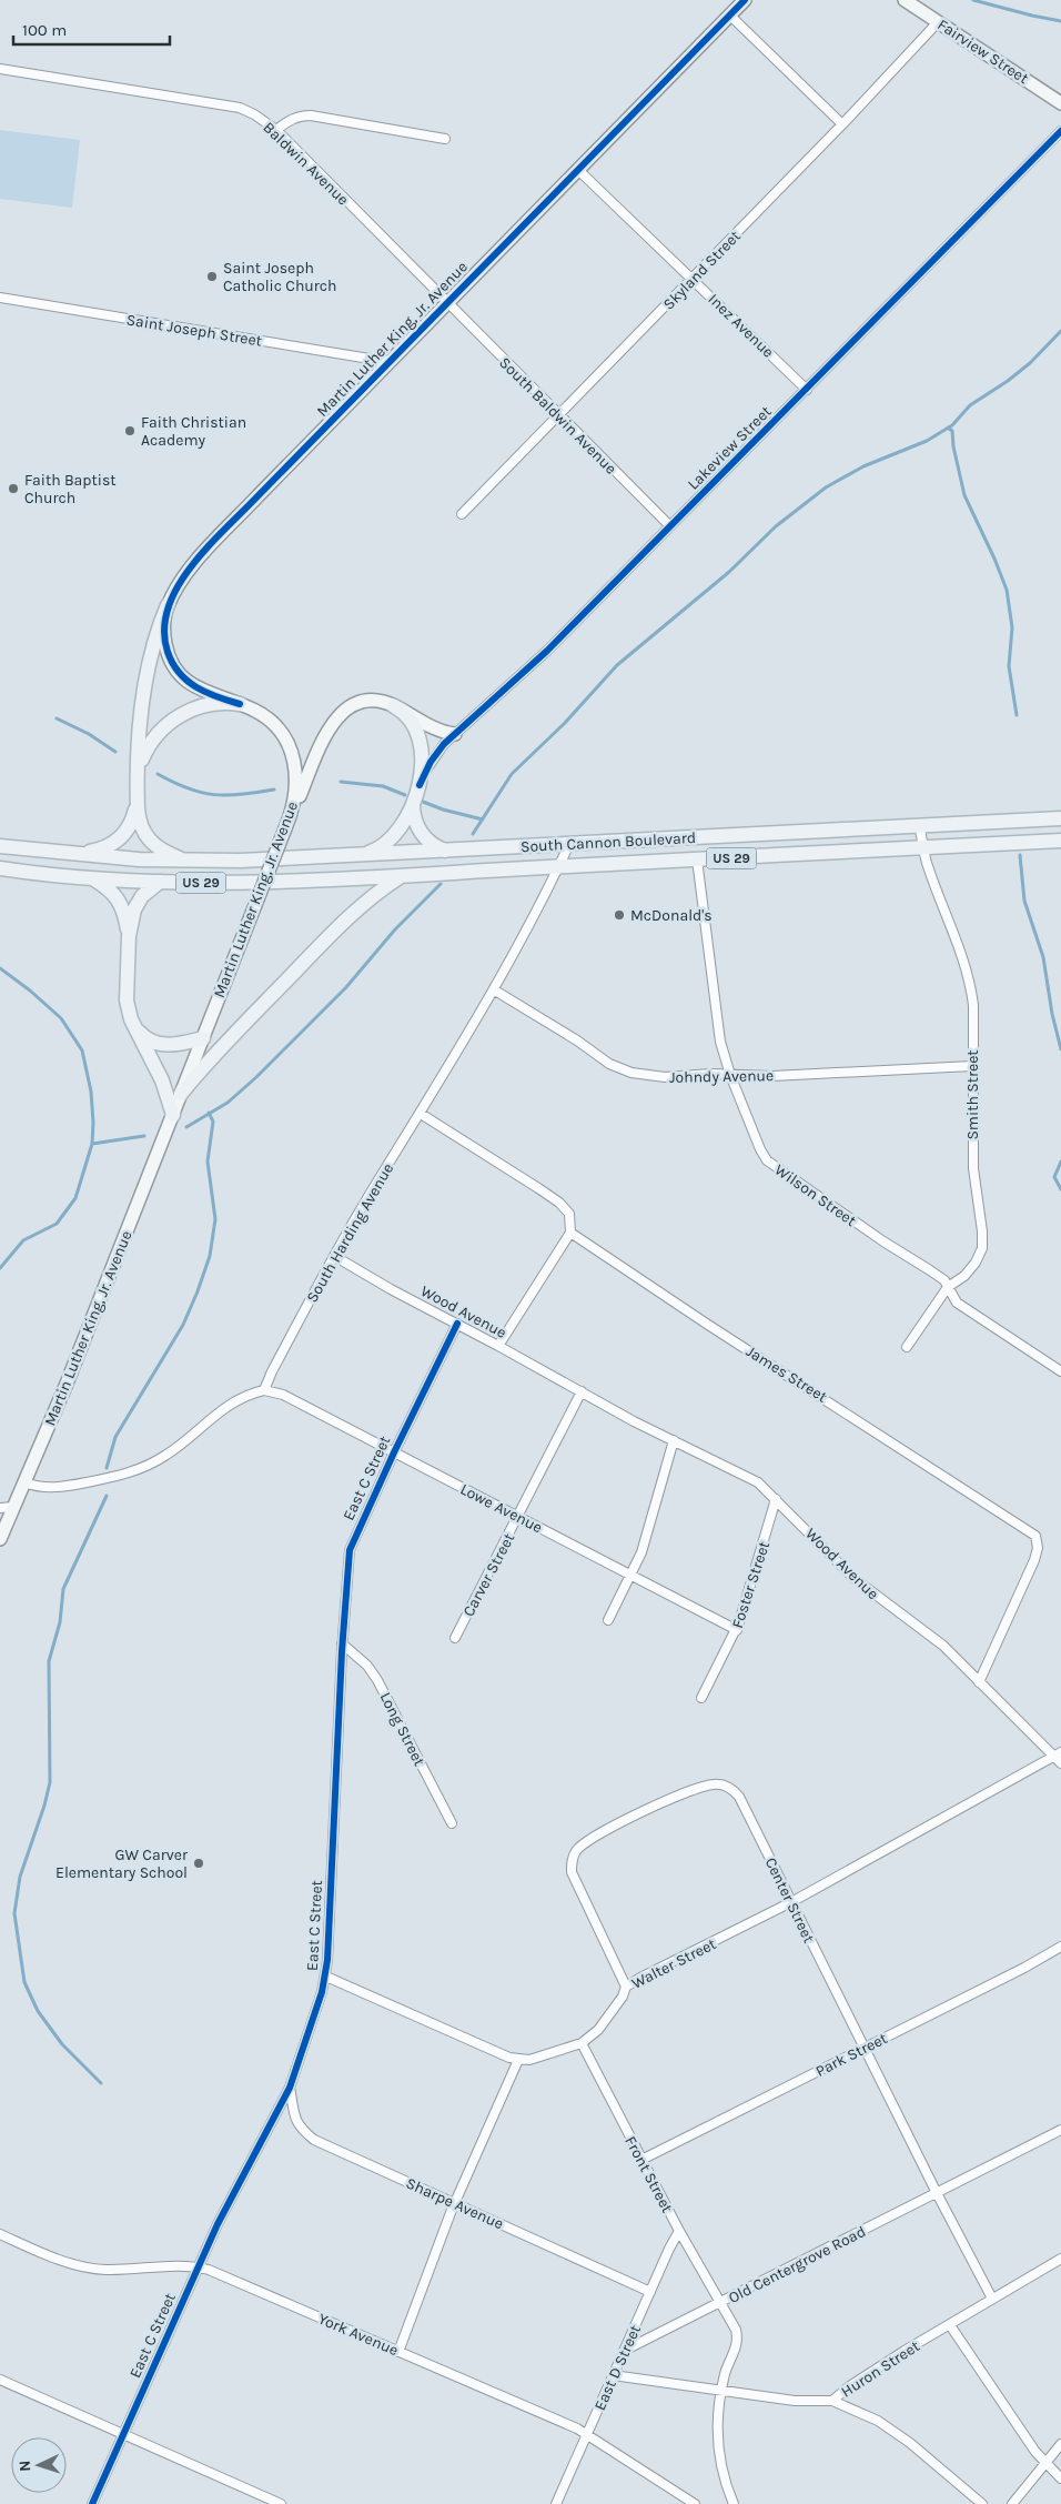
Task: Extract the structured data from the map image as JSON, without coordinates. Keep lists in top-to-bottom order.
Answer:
{
  "streets": {
    "main road": ["South Cannon Boulevard", "US 29"],
    "street": [
      "Fairview Street",
      "Baldwin Avenue",
      "Skyland Street",
      "Inez Avenue",
      "Saint Joseph Street",
      "Martin Luther King, Jr. Avenue",
      "South Baldwin Avenue",
      "Lakeview Street",
      "Johndy Avenue",
      "Smith Street",
      "Wilson Street",
      "South Harding Avenue",
      "Wood Avenue",
      "James Street",
      "East C Street",
      "Lowe Avenue",
      "Carver Street",
      "Foster Street",
      "Long Street",
      "Center Street",
      "Walter Street",
      "Park Street",
      "Front Street",
      "Sharpe Avenue",
      "Old Centergrove Road",
      "York Avenue",
      "East D Street",
      "Huron Street"
    ]
  },
  "crossings": [
    ["Fairview Street", "Skyland Street"],
    ["Baldwin Avenue", "Martin Luther King, Jr. Avenue"],
    ["Baldwin Avenue", "South Baldwin Avenue"],
    ["Skyland Street", "Inez Avenue"],
    ["Skyland Street", "South Baldwin Avenue"],
    ["Inez Avenue", "Martin Luther King, Jr. Avenue"],
    ["Inez Avenue", "Lakeview Street"],
    ["Saint Joseph Street", "Martin Luther King, Jr. Avenue"],
    ["Martin Luther King, Jr. Avenue", "South Baldwin Avenue"],
    ["South Baldwin Avenue", "Lakeview Street"],
    ["South Cannon Boulevard", "US 29"],
    ["South Cannon Boulevard", "Smith Street"],
    ["South Cannon Boulevard", "Wilson Street"],
    ["South Cannon Boulevard", "South Harding Avenue"],
    ["Johndy Avenue", "Smith Street"],
    ["Johndy Avenue", "Wilson Street"],
    ["Johndy Avenue", "South Harding Avenue"],
    ["Smith Street", "Wilson Street"],
    ["South Harding Avenue", "Wood Avenue"],
    ["South Harding Avenue", "Lowe Avenue"],
    ["Wood Avenue", "James Street"],
    ["Wood Avenue", "East C Street"],
    ["Wood Avenue", "Carver Street"],
    ["Wood Avenue", "Foster Street"],
    ["Wood Avenue", "Walter Street"],
    ["East C Street", "Lowe Avenue"],
    ["East C Street", "Long Street"],
    ["East C Street", "Sharpe Avenue"],
    ["East C Street", "York Avenue"],
    ["Lowe Avenue", "Carver Street"],
    ["Lowe Avenue", "Foster Street"],
    ["Center Street", "Walter Street"],
    ["Center Street", "Park Street"],
    ["Center Street", "Old Centergrove Road"],
    ["Center Street", "Huron Street"],
    ["Walter Street", "Front Street"],
    ["Park Street", "Front Street"],
    ["Front Street", "Old Centergrove Road"],
    ["Front Street", "East D Street"],
    ["Sharpe Avenue", "East D Street"],
    ["Old Centergrove Road", "Huron Street"],
    ["York Avenue", "East D Street"],
    ["East D Street", "Huron Street"]
  ],
  "places": [
    "Saint Joseph Catholic Church",
    "Faith Christian Academy",
    "Faith Baptist Church",
    "McDonald's",
    "GW Carver Elementary School"
  ],
  "scale_bar": "100 m",
  "north": "left"
}
